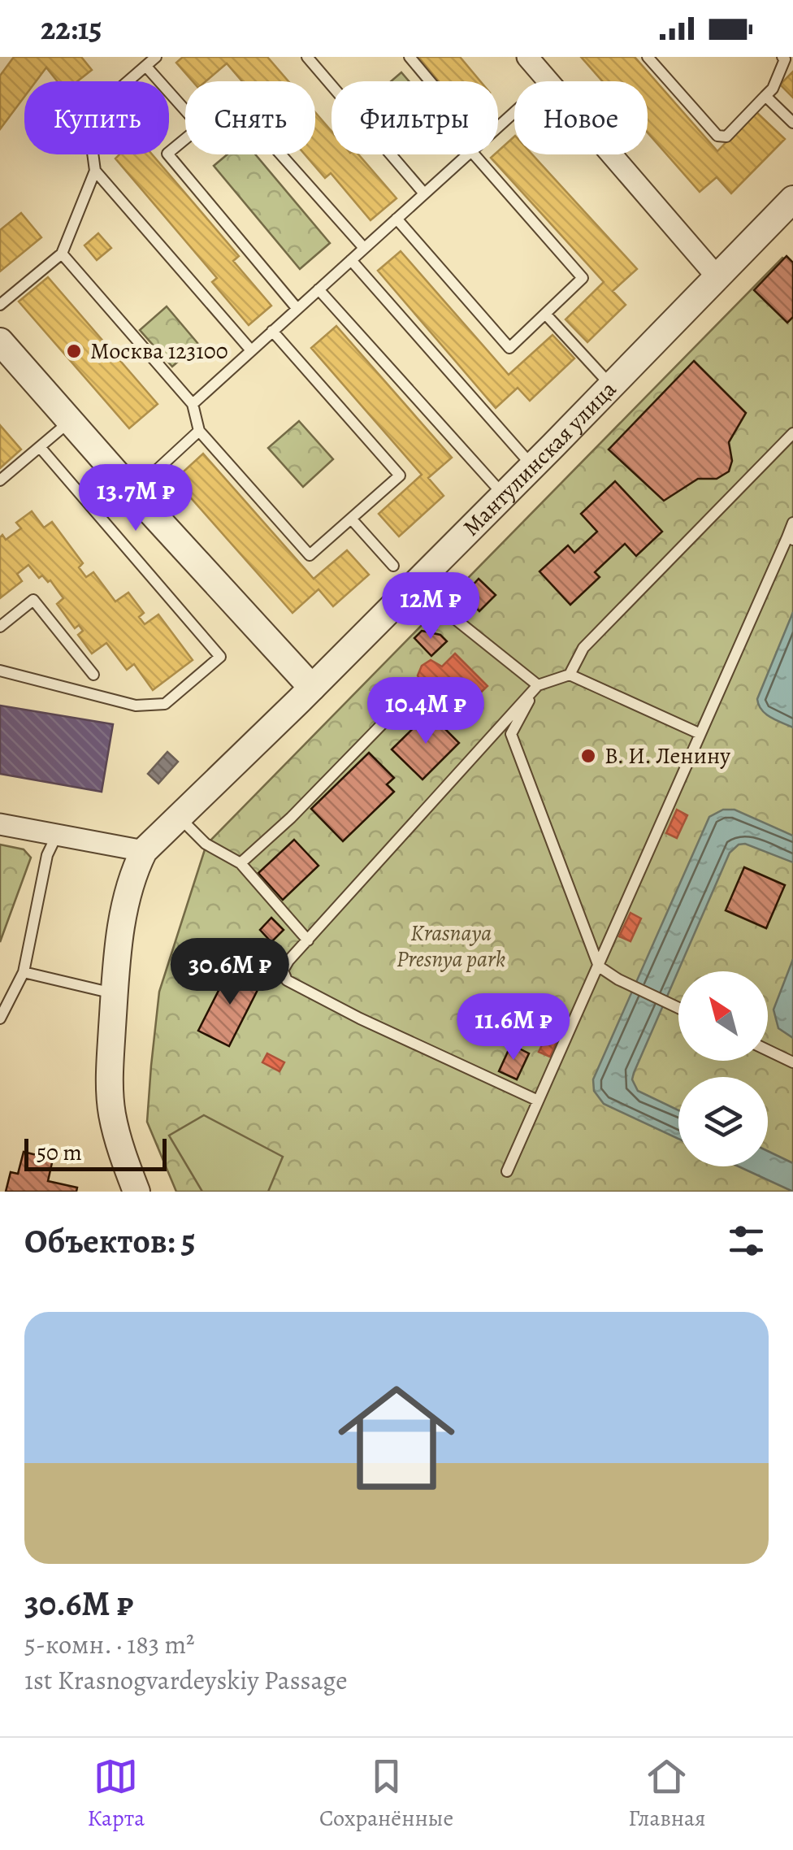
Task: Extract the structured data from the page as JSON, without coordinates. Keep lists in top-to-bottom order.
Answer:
{
  "streets": {
    "street": ["Мантулинская улица"]
  },
  "parks": ["Krasnaya Presnya park"],
  "places": ["Москва 123100", "В. И. Ленину"],
  "scale_bar": "50 m",
  "north": "top left",
  "page": {
    "status": "22:15",
    "chip": [
      "Купить",
      "Снять",
      "Фильтры",
      "Новое"
    ],
    "price": [
      "13.7M ₽",
      "12M ₽",
      "10.4M ₽",
      "30.6M ₽",
      "11.6M ₽"
    ],
    "scale": "50 m",
    "heading": "Объектов: 5",
    "list": [
      {
        "name": "30.6M ₽",
        "note": "5-комн. · 183 m² · 1st Krasnogvardeyskiy Passage"
      }
    ],
    "tabs": ["Карта", "Сохранённые", "Главная"]
  }
}
